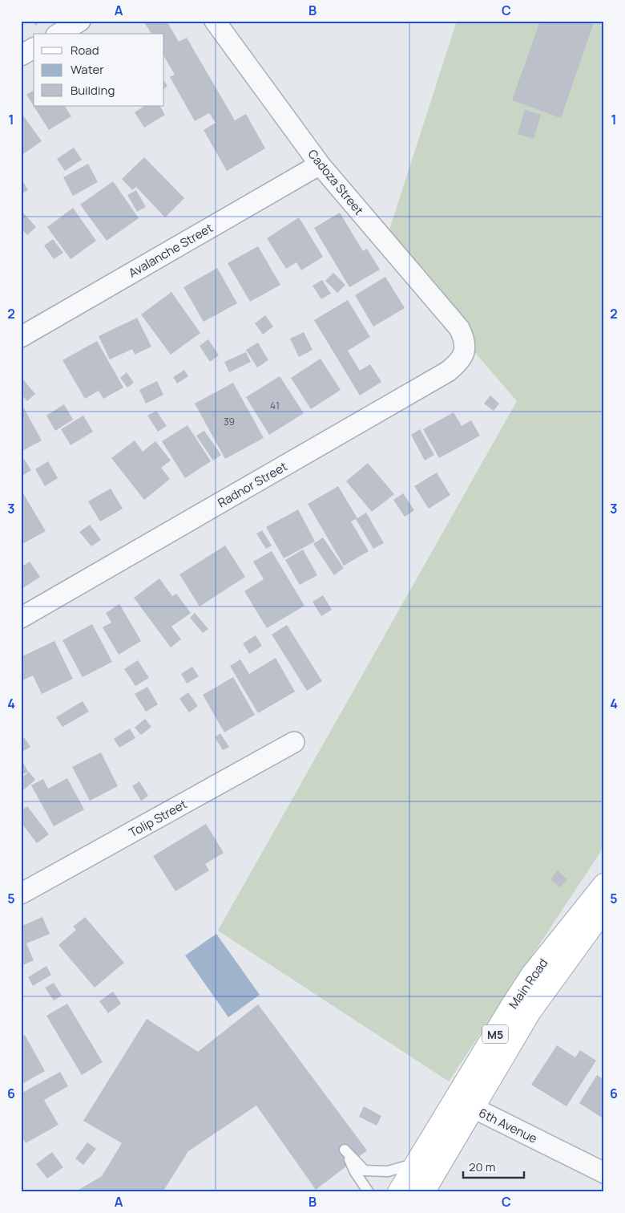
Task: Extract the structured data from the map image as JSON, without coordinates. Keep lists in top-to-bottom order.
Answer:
{
  "streets": {
    "main road": ["Main Road", "M5"],
    "street": [
      "Cadoza Street",
      "Avalanche Street",
      "Radnor Street",
      "Tolip Street",
      "6th Avenue"
    ]
  },
  "crossings": [
    ["Cadoza Street", "Avalanche Street"],
    ["Cadoza Street", "Radnor Street"],
    ["Main Road", "6th Avenue"]
  ],
  "house_numbers": ["41", "39"],
  "legend": ["Road", "Water", "Building"],
  "scale_bar": "20 m",
  "grid": {
    "columns": ["A", "B", "C"],
    "rows": [
      "1",
      "2",
      "3",
      "4",
      "5",
      "6"
    ]
  }
}
